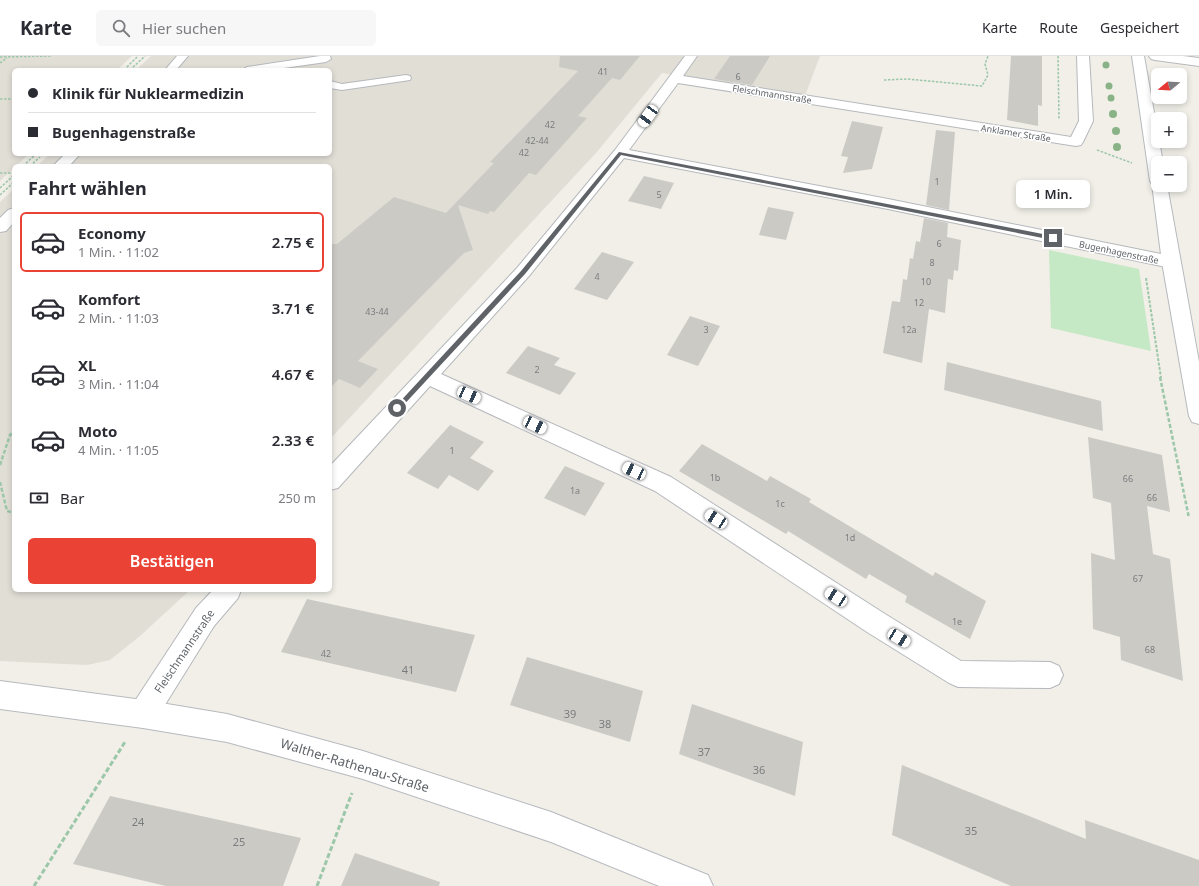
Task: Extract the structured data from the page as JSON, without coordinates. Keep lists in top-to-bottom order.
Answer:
{
  "streets": {
    "street": [
      "Fleischmannstraße",
      "Anklamer Straße",
      "Bugenhagenstraße",
      "Walther-Rathenau-Straße"
    ]
  },
  "crossings": [
    ["Fleischmannstraße", "Anklamer Straße"],
    ["Fleischmannstraße", "Walther-Rathenau-Straße"]
  ],
  "house_numbers": [
    "41",
    "6",
    "42",
    "42-44",
    "42",
    "1",
    "5",
    "6",
    "8",
    "4",
    "10",
    "12",
    "43-44",
    "3",
    "12a",
    "2",
    "1",
    "1b",
    "66",
    "1a",
    "66",
    "1c",
    "1d",
    "67",
    "1e",
    "68",
    "42",
    "41",
    "39",
    "38",
    "37",
    "36",
    "24",
    "35",
    "25"
  ],
  "north": "left",
  "page": {
    "header": "Karte",
    "search": "Hier suchen",
    "nav": ["Karte", "Route", "Gespeichert"],
    "map_buttons": ["+", "−"],
    "banner": ["Klinik für Nuklearmedizin", "Bugenhagenstraße"],
    "heading": "Fahrt wählen",
    "bubble": "1 Min.",
    "list": [
      {
        "name": "Economy",
        "note": "1 Min. · 11:02",
        "value": "2.75 €"
      },
      {
        "name": "Komfort",
        "note": "2 Min. · 11:03",
        "value": "3.71 €"
      },
      {
        "name": "XL",
        "note": "3 Min. · 11:04",
        "value": "4.67 €"
      },
      {
        "name": "Moto",
        "note": "4 Min. · 11:05",
        "value": "2.33 €"
      }
    ],
    "pay": ["Bar", "250 m"],
    "buttons": "Bestätigen"
  }
}
